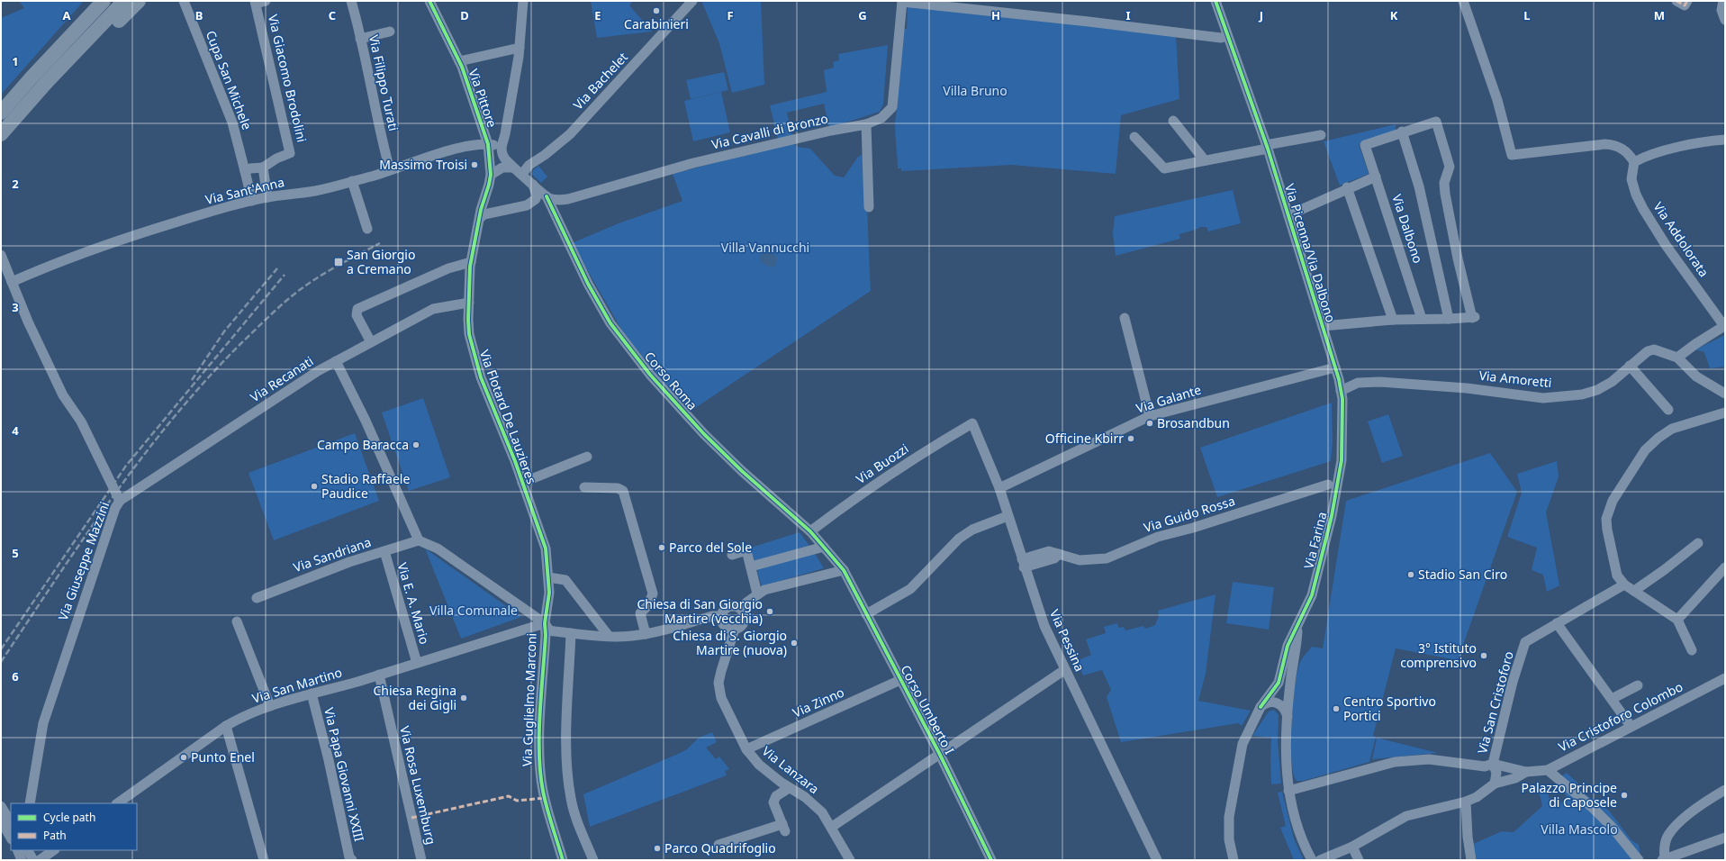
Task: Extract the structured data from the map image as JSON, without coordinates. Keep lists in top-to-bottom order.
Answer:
{
  "streets": {
    "street": [
      "Via Giacomo Brodolini",
      "Cupa San Michele",
      "Via Bachelet",
      "Via Filippo Turati",
      "Via Pittore",
      "Via Cavalli di Bronzo",
      "Via Sant'Anna",
      "Via Dalbono",
      "Via Addolorata",
      "Via Picenna/Via Dalbono",
      "Via Recanati",
      "Via Amoretti",
      "Corso Roma",
      "Via Galante",
      "Via Flotard De Lauzieres",
      "Via Buozzi",
      "Via Guido Rossa",
      "Via Farina",
      "Via Sandriana",
      "Via Giuseppe Mazzini",
      "Via E. A. Mario",
      "Via Pessina",
      "Via San Martino",
      "Via Guglielmo Marconi",
      "Via Zinno",
      "Via San Cristoforo",
      "Corso Umberto I",
      "Via Cristoforo Colombo",
      "Via Lanzara",
      "Via Papa Giovanni XXIII",
      "Via Rosa Luxemburg"
    ]
  },
  "crossings": [
    ["Cupa San Michele", "Via Sant'Anna"],
    ["Via Bachelet", "Via Pittore"],
    ["Via Bachelet", "Via Flotard De Lauzieres"],
    ["Via Filippo Turati", "Via Sant'Anna"],
    ["Via Pittore", "Via Sant'Anna"],
    ["Via Pittore", "Via Flotard De Lauzieres"],
    ["Via Cavalli di Bronzo", "Corso Roma"],
    ["Via Sant'Anna", "Via Giuseppe Mazzini"],
    ["Via Picenna/Via Dalbono", "Via Galante"],
    ["Via Picenna/Via Dalbono", "Via Farina"],
    ["Via Recanati", "Via Flotard De Lauzieres"],
    ["Via Recanati", "Via Giuseppe Mazzini"],
    ["Via Amoretti", "Via Farina"],
    ["Corso Roma", "Via Buozzi"],
    ["Corso Roma", "Corso Umberto I"],
    ["Via Galante", "Via Farina"],
    ["Via Galante", "Via Pessina"],
    ["Via Flotard De Lauzieres", "Via San Martino"],
    ["Via Flotard De Lauzieres", "Via Guglielmo Marconi"],
    ["Via Buozzi", "Via Pessina"],
    ["Via Guido Rossa", "Via Pessina"],
    ["Via Sandriana", "Via E. A. Mario"],
    ["Via E. A. Mario", "Via San Martino"],
    ["Via San Martino", "Via Guglielmo Marconi"],
    ["Via San Martino", "Via Papa Giovanni XXIII"],
    ["Via San Martino", "Via Rosa Luxemburg"],
    ["Via Zinno", "Corso Umberto I"],
    ["Via Zinno", "Via Lanzara"]
  ],
  "parks": [
    "Villa Bruno",
    "Villa Vannucchi",
    "Villa Comunale",
    "Villa Mascolo"
  ],
  "places": {
    "other": [
      "Carabinieri",
      "Massimo Troisi",
      "Brosandbun",
      "Officine Kbirr",
      "Campo Baracca",
      "Stadio Raffaele Paudice",
      "Parco del Sole",
      "Stadio San Ciro",
      "Chiesa di San Giorgio Martire (vecchia)",
      "Chiesa di S. Giorgio Martire (nuova)",
      "3° Istituto comprensivo",
      "Chiesa Regina dei Gigli",
      "Centro Sportivo Portici",
      "Punto Enel",
      "Palazzo Principe di Caposele",
      "Parco Quadrifoglio"
    ],
    "transit": ["San Giorgio a Cremano"]
  },
  "legend": ["Cycle path", "Path"],
  "grid": {
    "columns": [
      "A",
      "B",
      "C",
      "D",
      "E",
      "F",
      "G",
      "H",
      "I",
      "J",
      "K",
      "L",
      "M"
    ],
    "rows": [
      "1",
      "2",
      "3",
      "4",
      "5",
      "6"
    ]
  }
}
